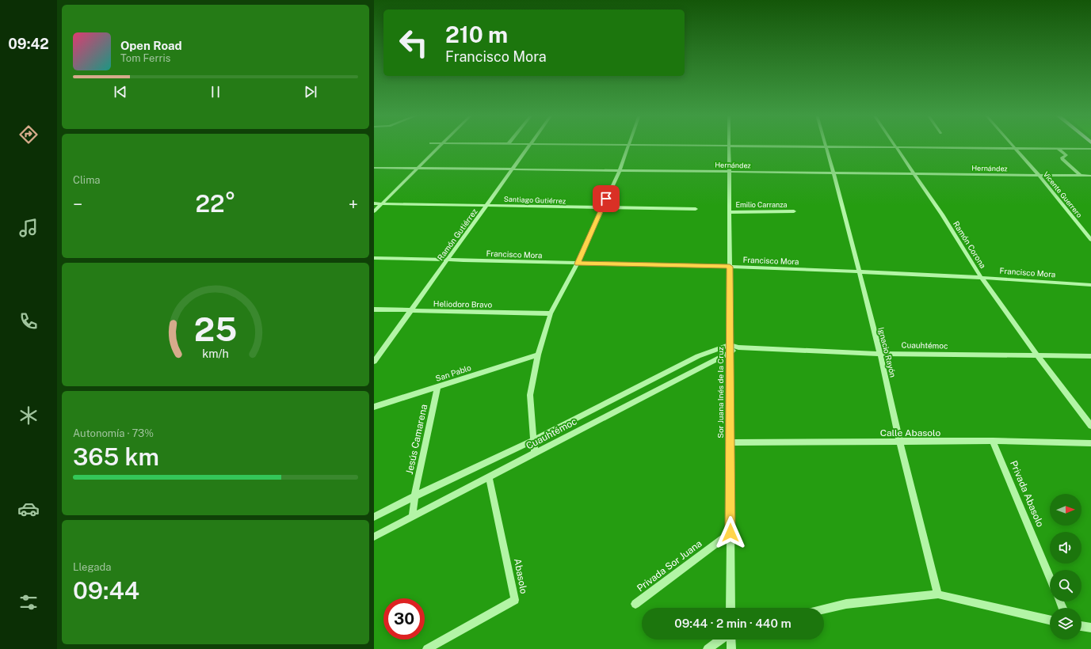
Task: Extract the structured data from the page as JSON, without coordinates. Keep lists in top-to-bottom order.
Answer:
{
  "streets": {
    "street": [
      "Hernández",
      "Vicente Guerrero",
      "Santiago Gutiérrez",
      "Emilio Carranza",
      "Ramón Gutiérrez",
      "Ramón Corona",
      "Francisco Mora",
      "Heliodoro Bravo",
      "Cuauhtémoc",
      "Ignacio Rayón",
      "San Pablo",
      "Sor Juana Inés de la Cruz",
      "Calle Abasolo",
      "Jesús Camarena",
      "Privada Abasolo",
      "Privada Sor Juana",
      "Abasolo"
    ]
  },
  "crossings": [
    ["Hernández", "Vicente Guerrero"],
    ["Hernández", "Ramón Gutiérrez"],
    ["Hernández", "Ramón Corona"],
    ["Hernández", "Ignacio Rayón"],
    ["Hernández", "Sor Juana Inés de la Cruz"],
    ["Santiago Gutiérrez", "Ramón Gutiérrez"],
    ["Emilio Carranza", "Sor Juana Inés de la Cruz"],
    ["Ramón Gutiérrez", "Francisco Mora"],
    ["Ramón Gutiérrez", "Heliodoro Bravo"],
    ["Ramón Corona", "Francisco Mora"],
    ["Ramón Corona", "Cuauhtémoc"],
    ["Francisco Mora", "Ignacio Rayón"],
    ["Francisco Mora", "Sor Juana Inés de la Cruz"],
    ["Cuauhtémoc", "Ignacio Rayón"],
    ["Cuauhtémoc", "Sor Juana Inés de la Cruz"],
    ["Cuauhtémoc", "Jesús Camarena"],
    ["Cuauhtémoc", "Abasolo"],
    ["Ignacio Rayón", "Calle Abasolo"],
    ["San Pablo", "Jesús Camarena"],
    ["Sor Juana Inés de la Cruz", "Calle Abasolo"],
    ["Sor Juana Inés de la Cruz", "Privada Sor Juana"],
    ["Calle Abasolo", "Privada Abasolo"]
  ],
  "north": "right",
  "page": {
    "tabs": "09:42",
    "turn": ["210 m", "Francisco Mora"],
    "song": ["Open Road", "Tom Ferris"],
    "tile": [
      "Clima",
      ["Autonomía · 73%", "365 km"],
      ["Llegada", "09:44"]
    ],
    "heat": ["−", "22°", "+"],
    "limit": "30",
    "trip": "09:44 · 2 min · 440 m",
    "gauge": ["25", "km/h"]
  }
}
